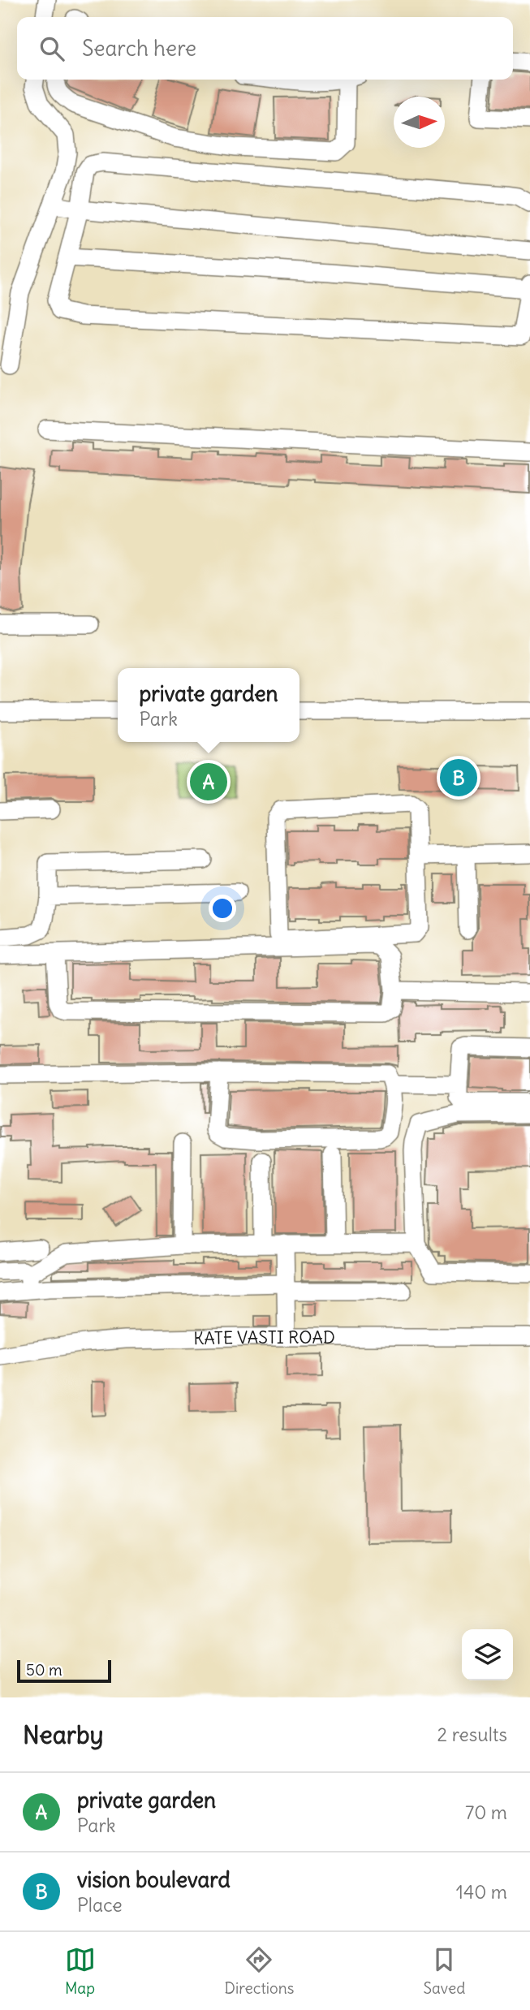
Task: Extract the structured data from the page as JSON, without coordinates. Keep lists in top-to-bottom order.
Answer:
{
  "streets": {
    "street": ["KATE VASTI ROAD"]
  },
  "scale_bar": "50 m",
  "north": "right",
  "page": {
    "search": "Search here",
    "popup": ["private garden", "Park"],
    "pins": ["B", "A"],
    "scale": "50 m",
    "heading": ["Nearby", "2 results"],
    "list": [
      {
        "mark": "A",
        "name": "private garden",
        "note": "Park",
        "value": "70 m"
      },
      {
        "mark": "B",
        "name": "vision boulevard",
        "note": "Place",
        "value": "140 m"
      }
    ],
    "nav": ["Map", "Directions", "Saved"]
  }
}
